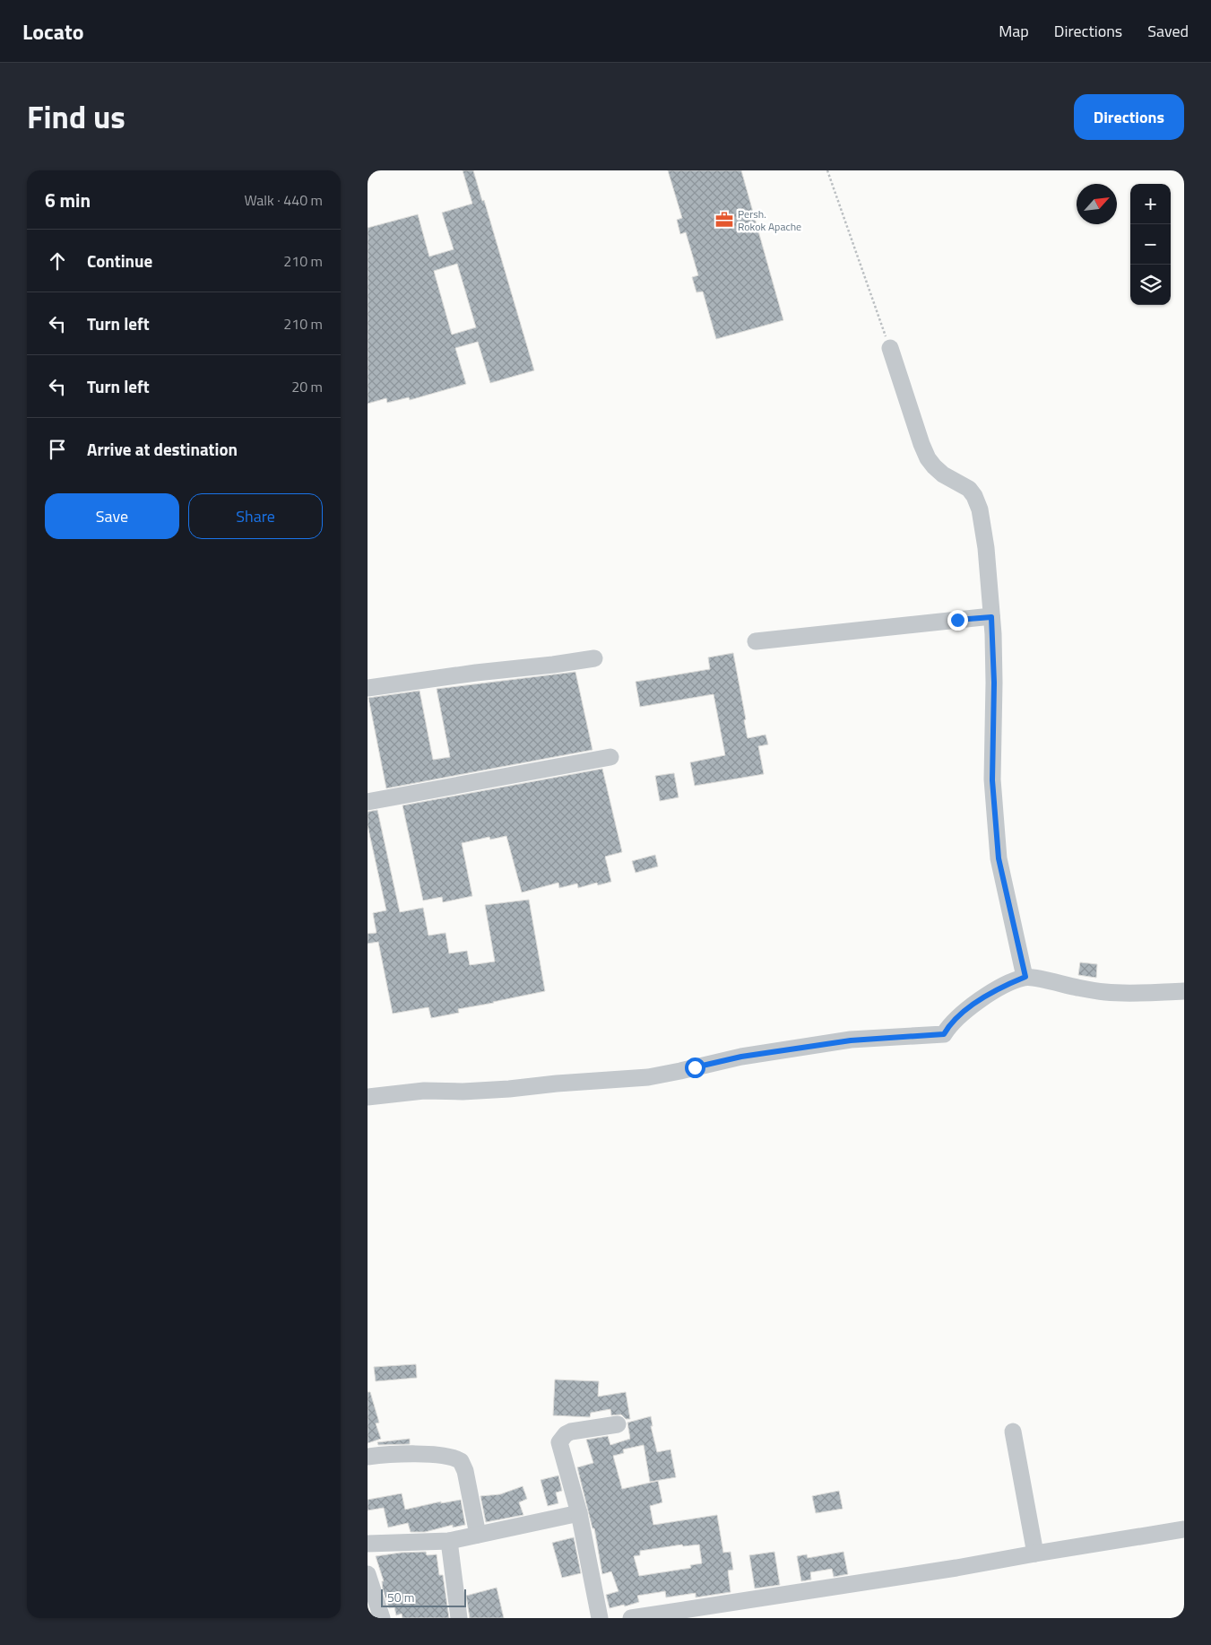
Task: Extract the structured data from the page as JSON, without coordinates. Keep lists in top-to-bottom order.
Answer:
{
  "places": {
    "office": ["Persh. Rokok Apache"]
  },
  "scale_bar": "50 m",
  "north": "top right",
  "page": {
    "header": "Locato",
    "nav": ["Map", "Directions", "Saved"],
    "title": "Find us",
    "buttons": [
      "Directions",
      ["Save", "Share"]
    ],
    "heading": ["6 min", "Walk · 440 m"],
    "map_buttons": ["+", "−"],
    "list": [
      ["Continue", "210 m"],
      ["Turn left", "210 m"],
      ["Turn left", "20 m"],
      "Arrive at destination"
    ],
    "scale": "50 m"
  }
}
